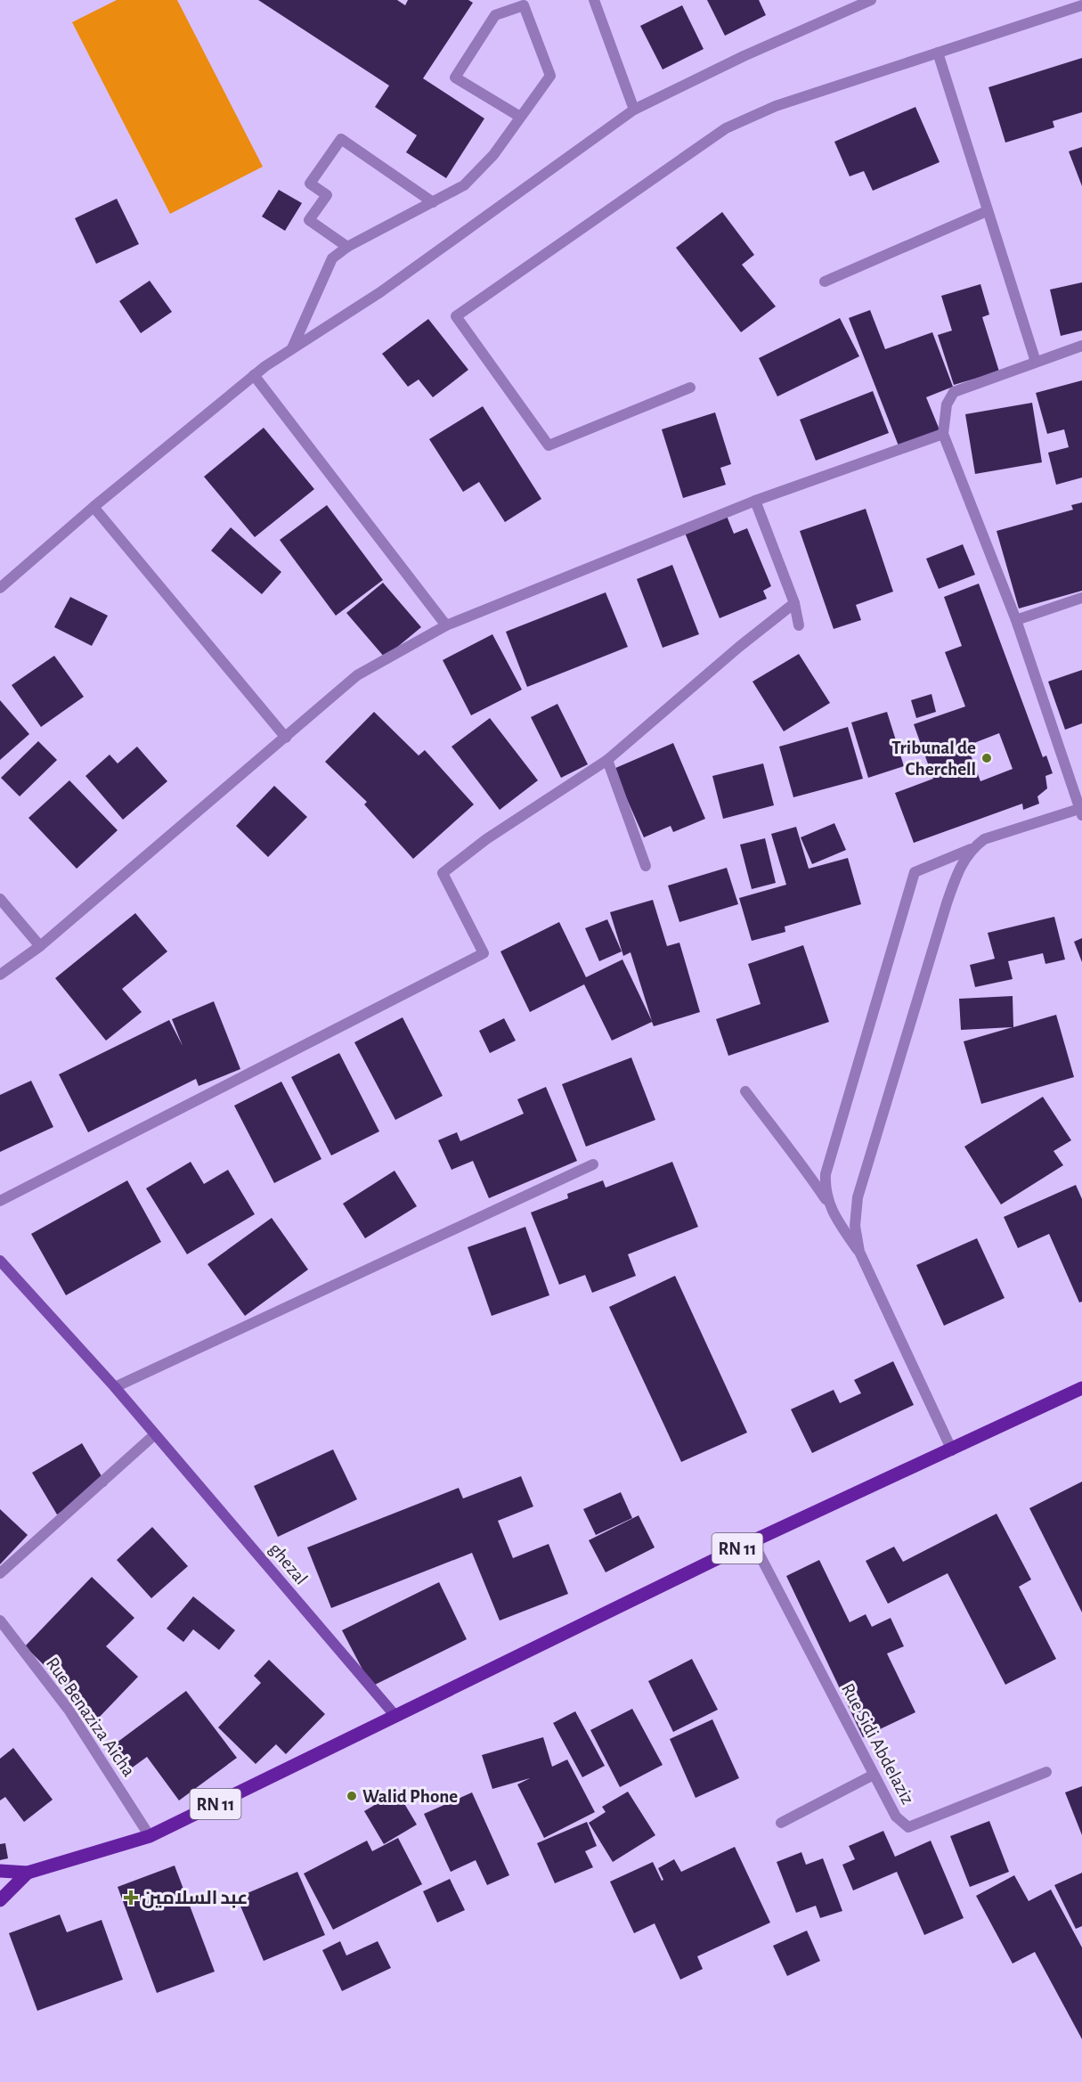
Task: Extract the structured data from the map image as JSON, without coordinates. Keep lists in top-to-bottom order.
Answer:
{
  "streets": {
    "main road": ["RN 11", "ghezal"],
    "street": ["Rue Benaziza Aicha", "Rue Sidi Abdelaziz"]
  },
  "crossings": [
    ["RN 11", "ghezal"],
    ["RN 11", "Rue Benaziza Aicha"],
    ["RN 11", "Rue Sidi Abdelaziz"]
  ],
  "places": {
    "other": ["Tribunal de Cherchell", "Walid Phone"],
    "health": ["عبد السلامين"]
  }
}
